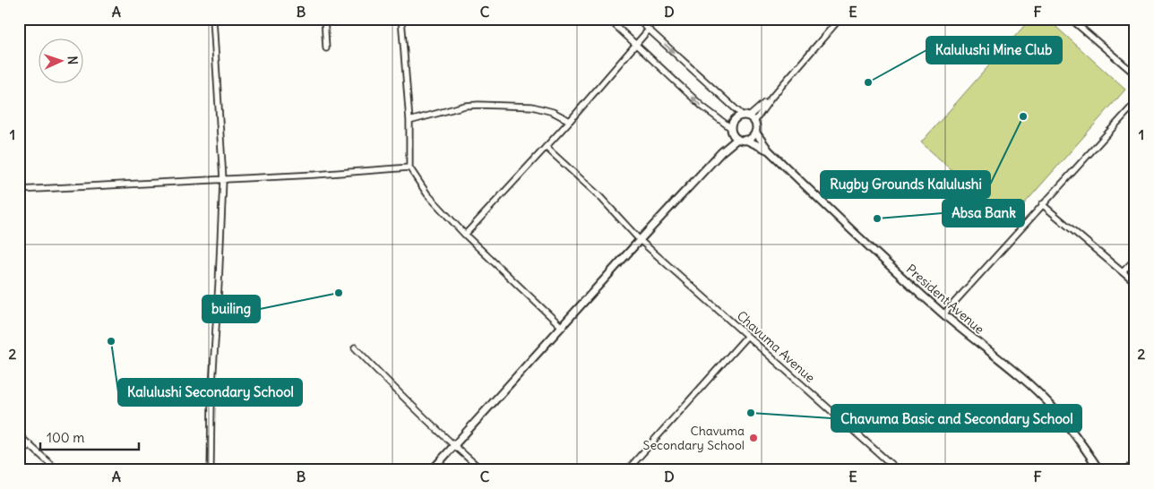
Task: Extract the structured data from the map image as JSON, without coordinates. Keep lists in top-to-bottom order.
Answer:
{
  "streets": {
    "street": ["President Avenue", "Chavuma Avenue"]
  },
  "places": [
    "Kalulushi Mine Club",
    "Rugby Grounds Kalulushi",
    "Absa Bank",
    "builing",
    "Kalulushi Secondary School",
    "Chavuma Basic and Secondary School",
    "Chavuma Secondary School"
  ],
  "scale_bar": "100 m",
  "north": "right",
  "grid": {
    "columns": [
      "A",
      "B",
      "C",
      "D",
      "E",
      "F"
    ],
    "rows": ["1", "2"]
  }
}
